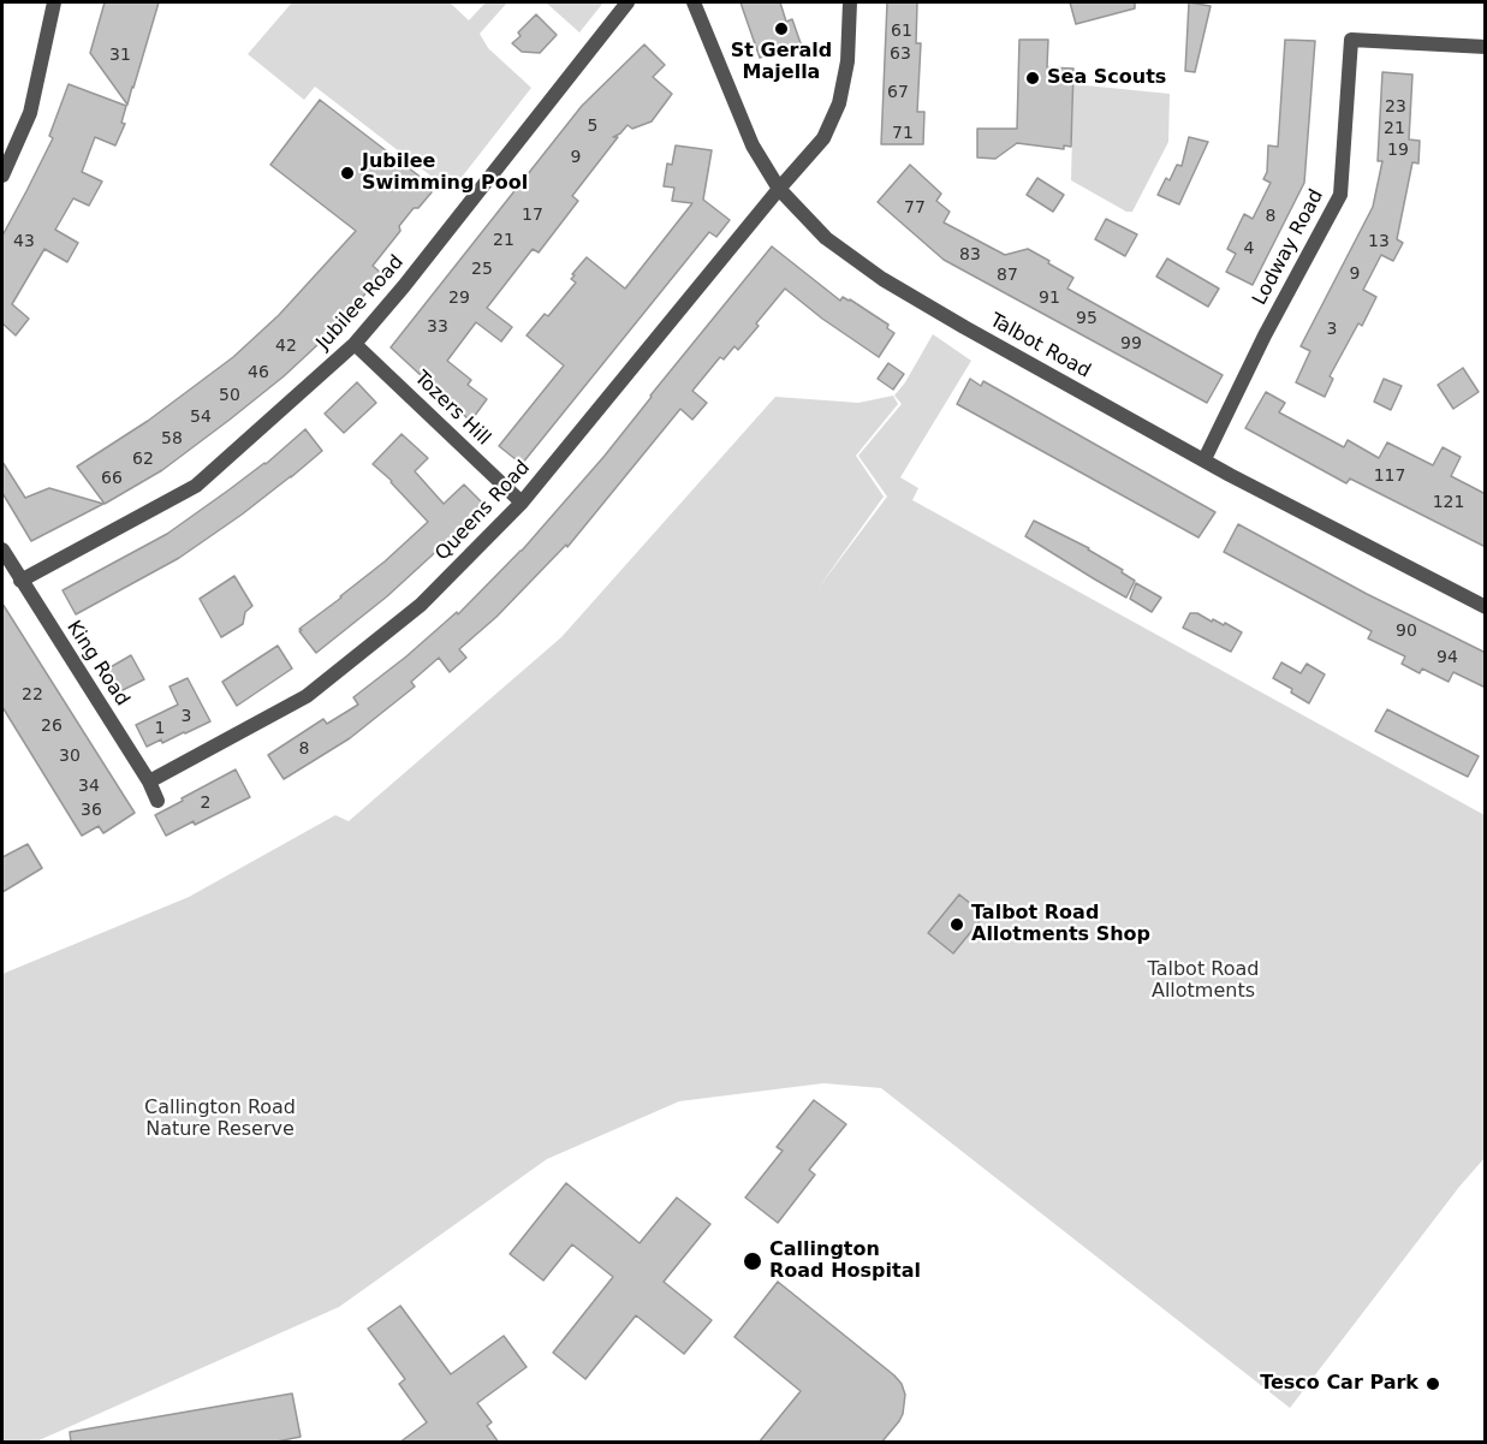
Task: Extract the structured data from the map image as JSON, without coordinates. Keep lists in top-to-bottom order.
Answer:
{
  "streets": {
    "street": [
      "Lodway Road",
      "Jubilee Road",
      "Talbot Road",
      "Tozers Hill",
      "Queens Road",
      "King Road"
    ]
  },
  "crossings": [
    ["Lodway Road", "Talbot Road"],
    ["Jubilee Road", "Tozers Hill"],
    ["Jubilee Road", "King Road"],
    ["Talbot Road", "Queens Road"],
    ["Tozers Hill", "Queens Road"],
    ["Queens Road", "King Road"]
  ],
  "parks": ["Talbot Road Allotments", "Callington Road Nature Reserve"],
  "places": [
    "St Gerald Majella",
    "Sea Scouts",
    "Jubilee Swimming Pool",
    "Talbot Road Allotments Shop",
    "Callington Road Hospital",
    "Tesco Car Park"
  ],
  "house_numbers": [
    "61",
    "63",
    "31",
    "67",
    "23",
    "5",
    "21",
    "71",
    "19",
    "9",
    "77",
    "17",
    "8",
    "21",
    "43",
    "13",
    "4",
    "83",
    "25",
    "9",
    "87",
    "29",
    "91",
    "95",
    "33",
    "3",
    "99",
    "42",
    "46",
    "50",
    "54",
    "58",
    "62",
    "117",
    "66",
    "121",
    "90",
    "94",
    "22",
    "3",
    "26",
    "1",
    "8",
    "30",
    "34",
    "2",
    "36"
  ]
}
